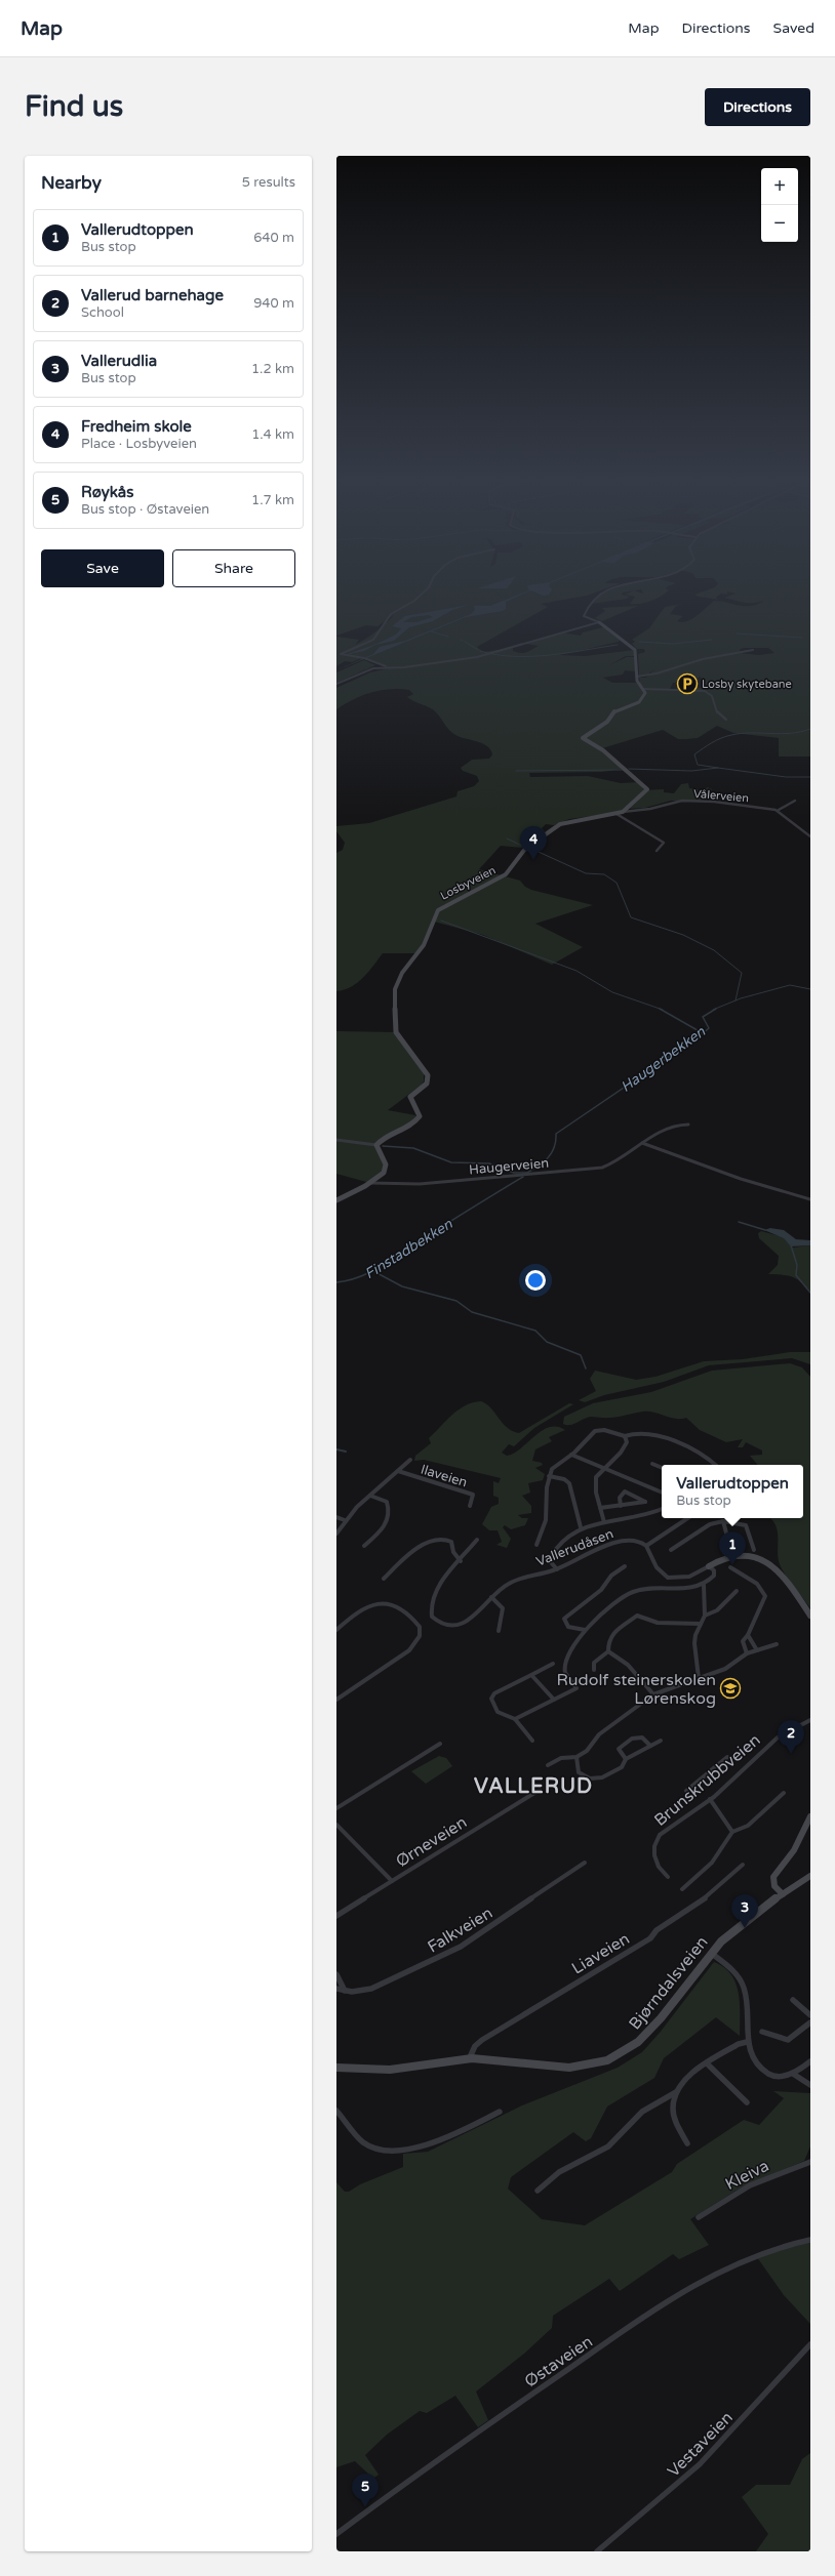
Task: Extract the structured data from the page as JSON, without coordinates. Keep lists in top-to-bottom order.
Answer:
{
  "streets": {
    "main road": ["Losbyveien", "Bjørndalsveien"],
    "street": [
      "Vålerveien",
      "Haugerveien",
      "Ilaveien",
      "Vallerudåsen",
      "Brunskrubbveien",
      "Ørneveien",
      "Falkveien",
      "Liaveien",
      "Kleiva",
      "Østaveien",
      "Vestaveien"
    ]
  },
  "crossings": [
    ["Vålerveien", "Losbyveien"],
    ["Liaveien", "Bjørndalsveien"]
  ],
  "districts": ["VALLERUD"],
  "water": ["Haugerbekken", "Finstadbekken"],
  "places": {
    "parking": ["Losby skytebane"],
    "school or university": ["Rudolf steinerskolen Lørenskog"]
  },
  "page": {
    "header": "Map",
    "nav": ["Map", "Directions", "Saved"],
    "buttons": [
      "Directions",
      ["Save", "Share"]
    ],
    "title": "Find us",
    "heading": ["Nearby", "5 results"],
    "map_buttons": ["+", "−"],
    "list": [
      {
        "mark": "1",
        "name": "Vallerudtoppen",
        "note": "Bus stop",
        "value": "640 m"
      },
      {
        "mark": "2",
        "name": "Vallerud barnehage",
        "note": "School",
        "value": "940 m"
      },
      {
        "mark": "3",
        "name": "Vallerudlia",
        "note": "Bus stop",
        "value": "1.2 km"
      },
      {
        "mark": "4",
        "name": "Fredheim skole",
        "note": "Place · Losbyveien",
        "value": "1.4 km"
      },
      {
        "mark": "5",
        "name": "Røykås",
        "note": "Bus stop · Østaveien",
        "value": "1.7 km"
      }
    ],
    "pins": [
      "4",
      "1",
      "2",
      "3",
      "5"
    ],
    "popup": ["Vallerudtoppen", "Bus stop"]
  }
}
